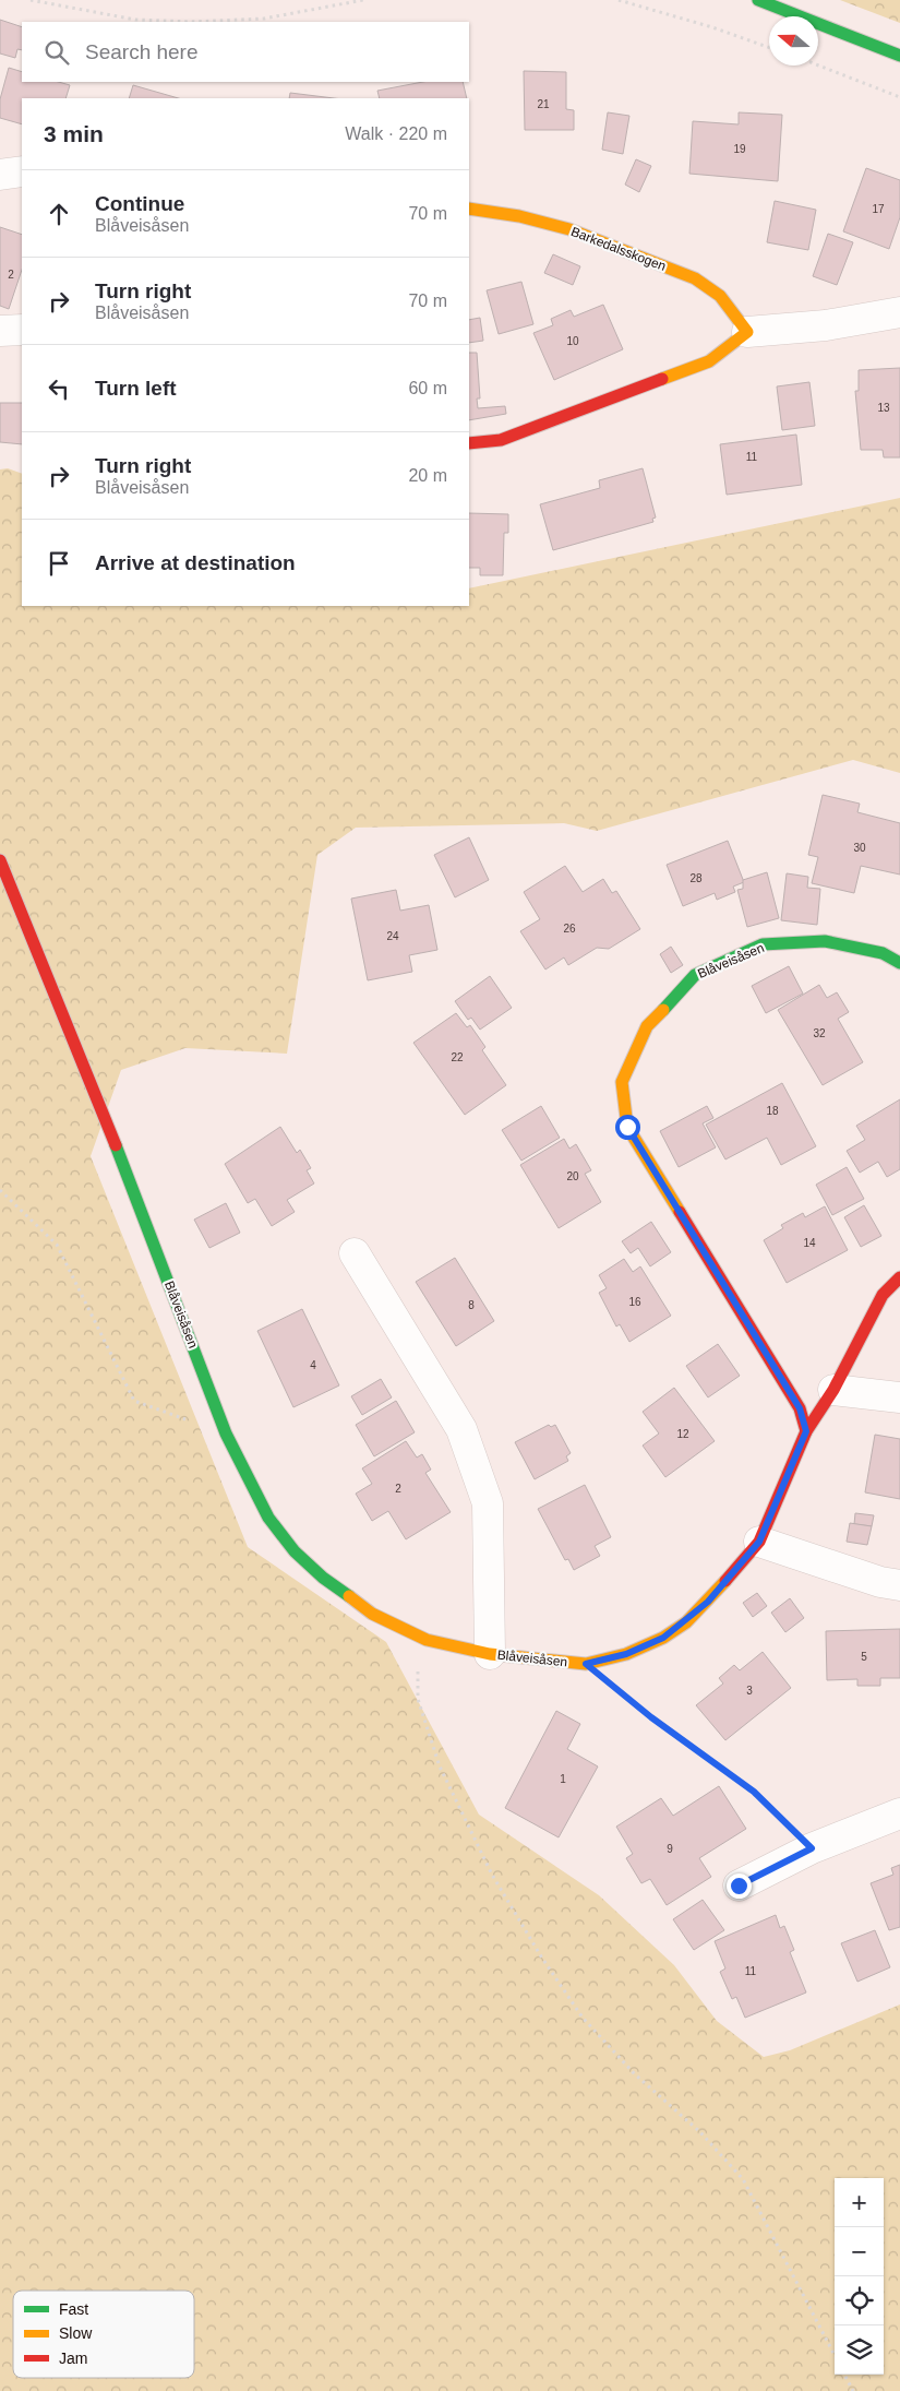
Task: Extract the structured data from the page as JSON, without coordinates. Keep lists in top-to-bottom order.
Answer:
{
  "streets": {
    "street": ["Barkedalsskogen", "Blåveisåsen"]
  },
  "house_numbers": [
    "21",
    "19",
    "17",
    "2",
    "10",
    "13",
    "11",
    "30",
    "28",
    "26",
    "24",
    "32",
    "22",
    "18",
    "20",
    "14",
    "16",
    "8",
    "4",
    "12",
    "2",
    "5",
    "3",
    "1",
    "9",
    "11"
  ],
  "legend": ["Fast", "Slow", "Jam"],
  "north": "left",
  "page": {
    "search": "Search here",
    "heading": ["3 min", "Walk · 220 m"],
    "list": [
      ["Continue", "Blåveisåsen", "70 m"],
      ["Turn right", "Blåveisåsen", "70 m"],
      ["Turn left", "60 m"],
      ["Turn right", "Blåveisåsen", "20 m"],
      "Arrive at destination"
    ],
    "map_buttons": ["+", "−"]
  }
}
